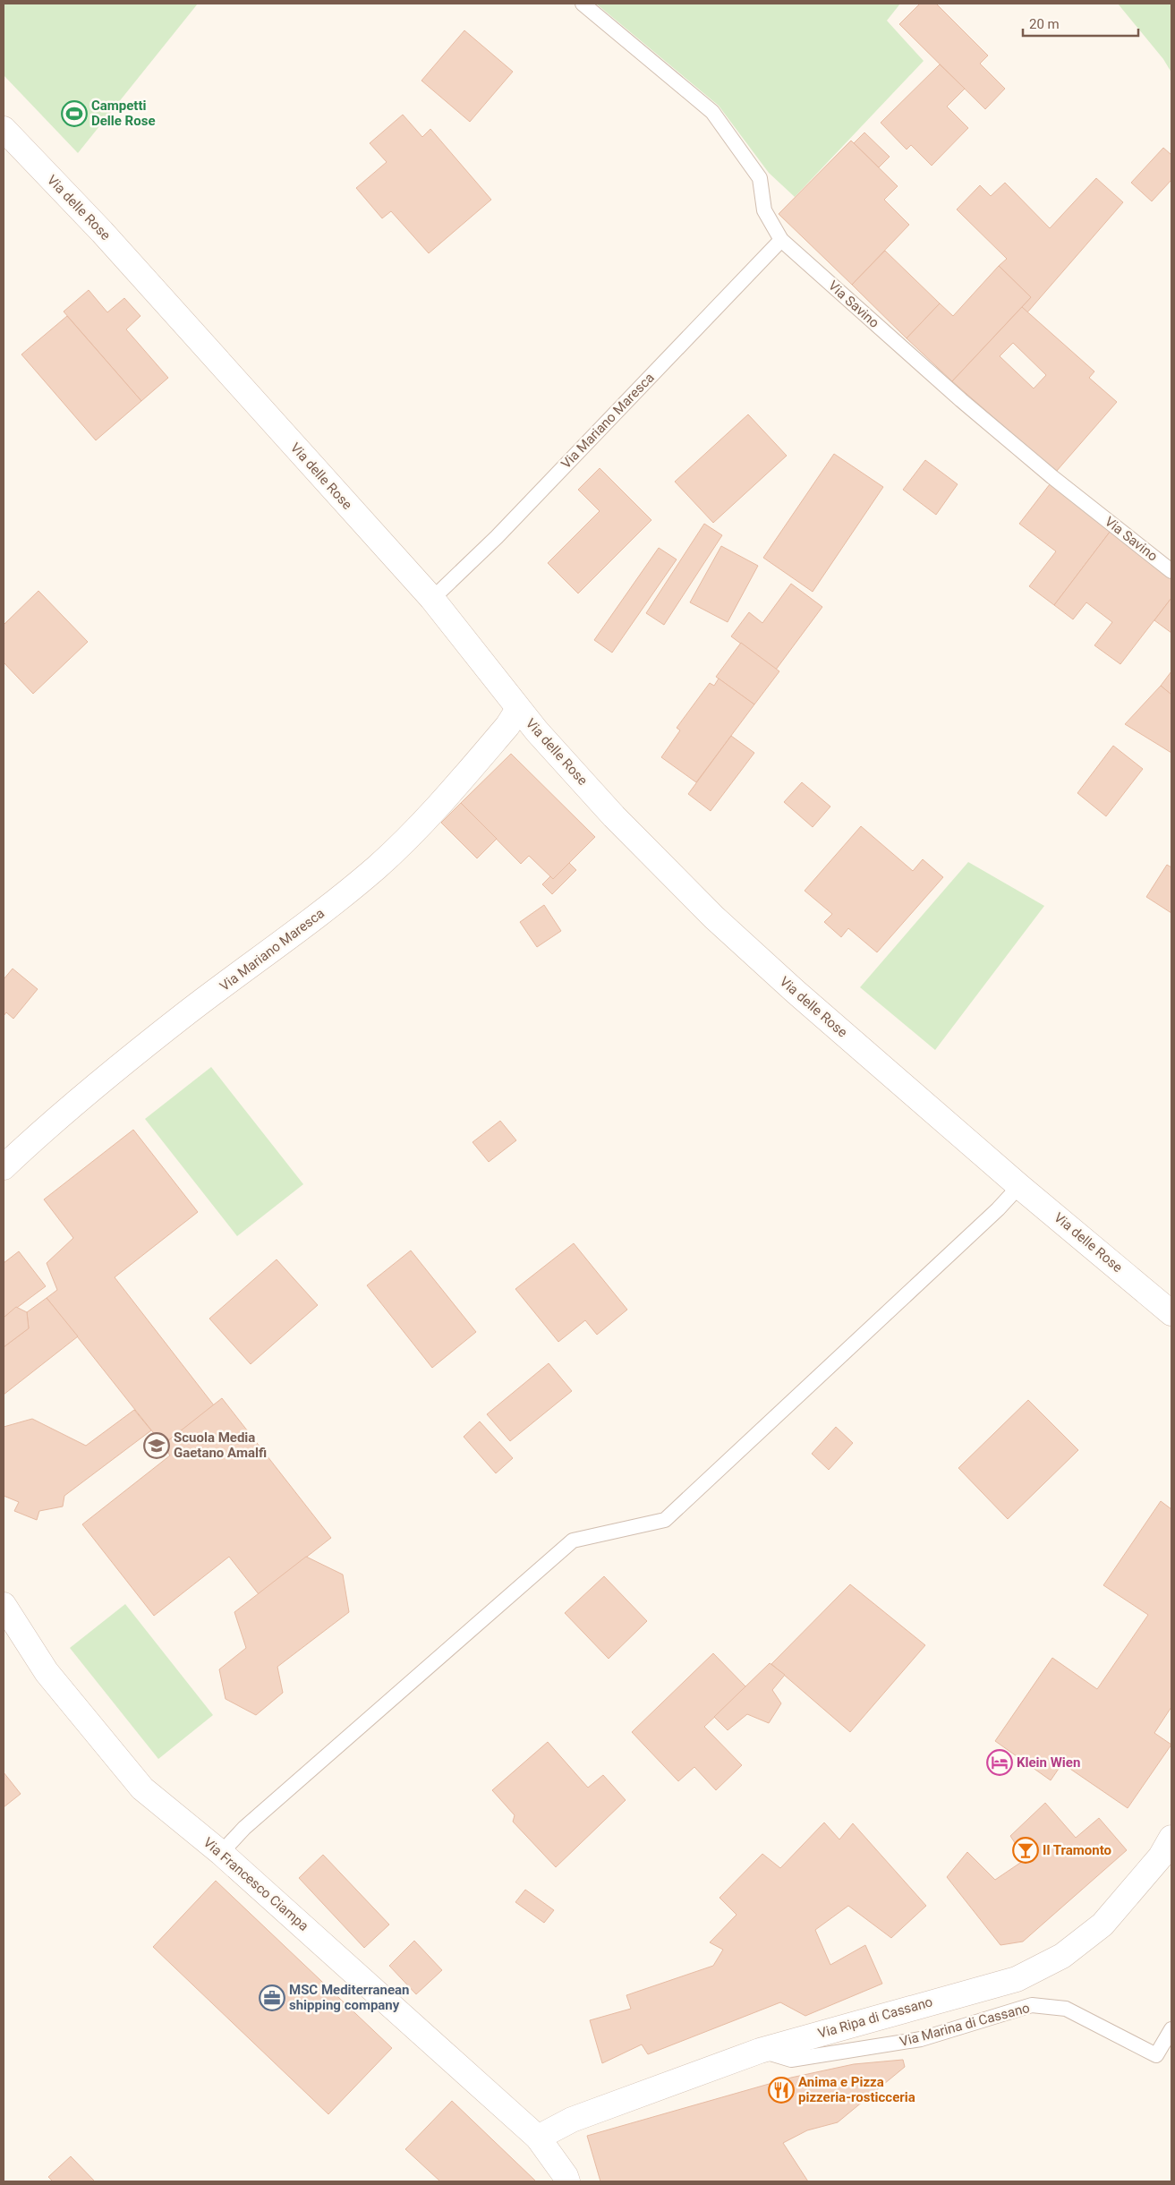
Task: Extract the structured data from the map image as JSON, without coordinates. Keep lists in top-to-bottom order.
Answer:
{
  "streets": {
    "street": [
      "Via delle Rose",
      "Via Mariano Maresca",
      "Via Francesco Ciampa",
      "Via Ripa di Cassano"
    ],
    "lane": ["Via Savino", "Via Marina di Cassano"]
  },
  "crossings": [
    ["Via delle Rose", "Via Mariano Maresca"],
    ["Via Savino", "Via Mariano Maresca"],
    ["Via Francesco Ciampa", "Via Ripa di Cassano"],
    ["Via Ripa di Cassano", "Via Marina di Cassano"]
  ],
  "places": {
    "sports": ["Campetti Delle Rose"],
    "school or university": ["Scuola Media Gaetano Amalfi"],
    "hotel": ["Klein Wien"],
    "bar": ["Il Tramonto"],
    "office": ["MSC Mediterranean shipping company"],
    "restaurant": ["Anima e Pizza pizzeria-rosticceria"]
  },
  "scale_bar": "20 m"
}
